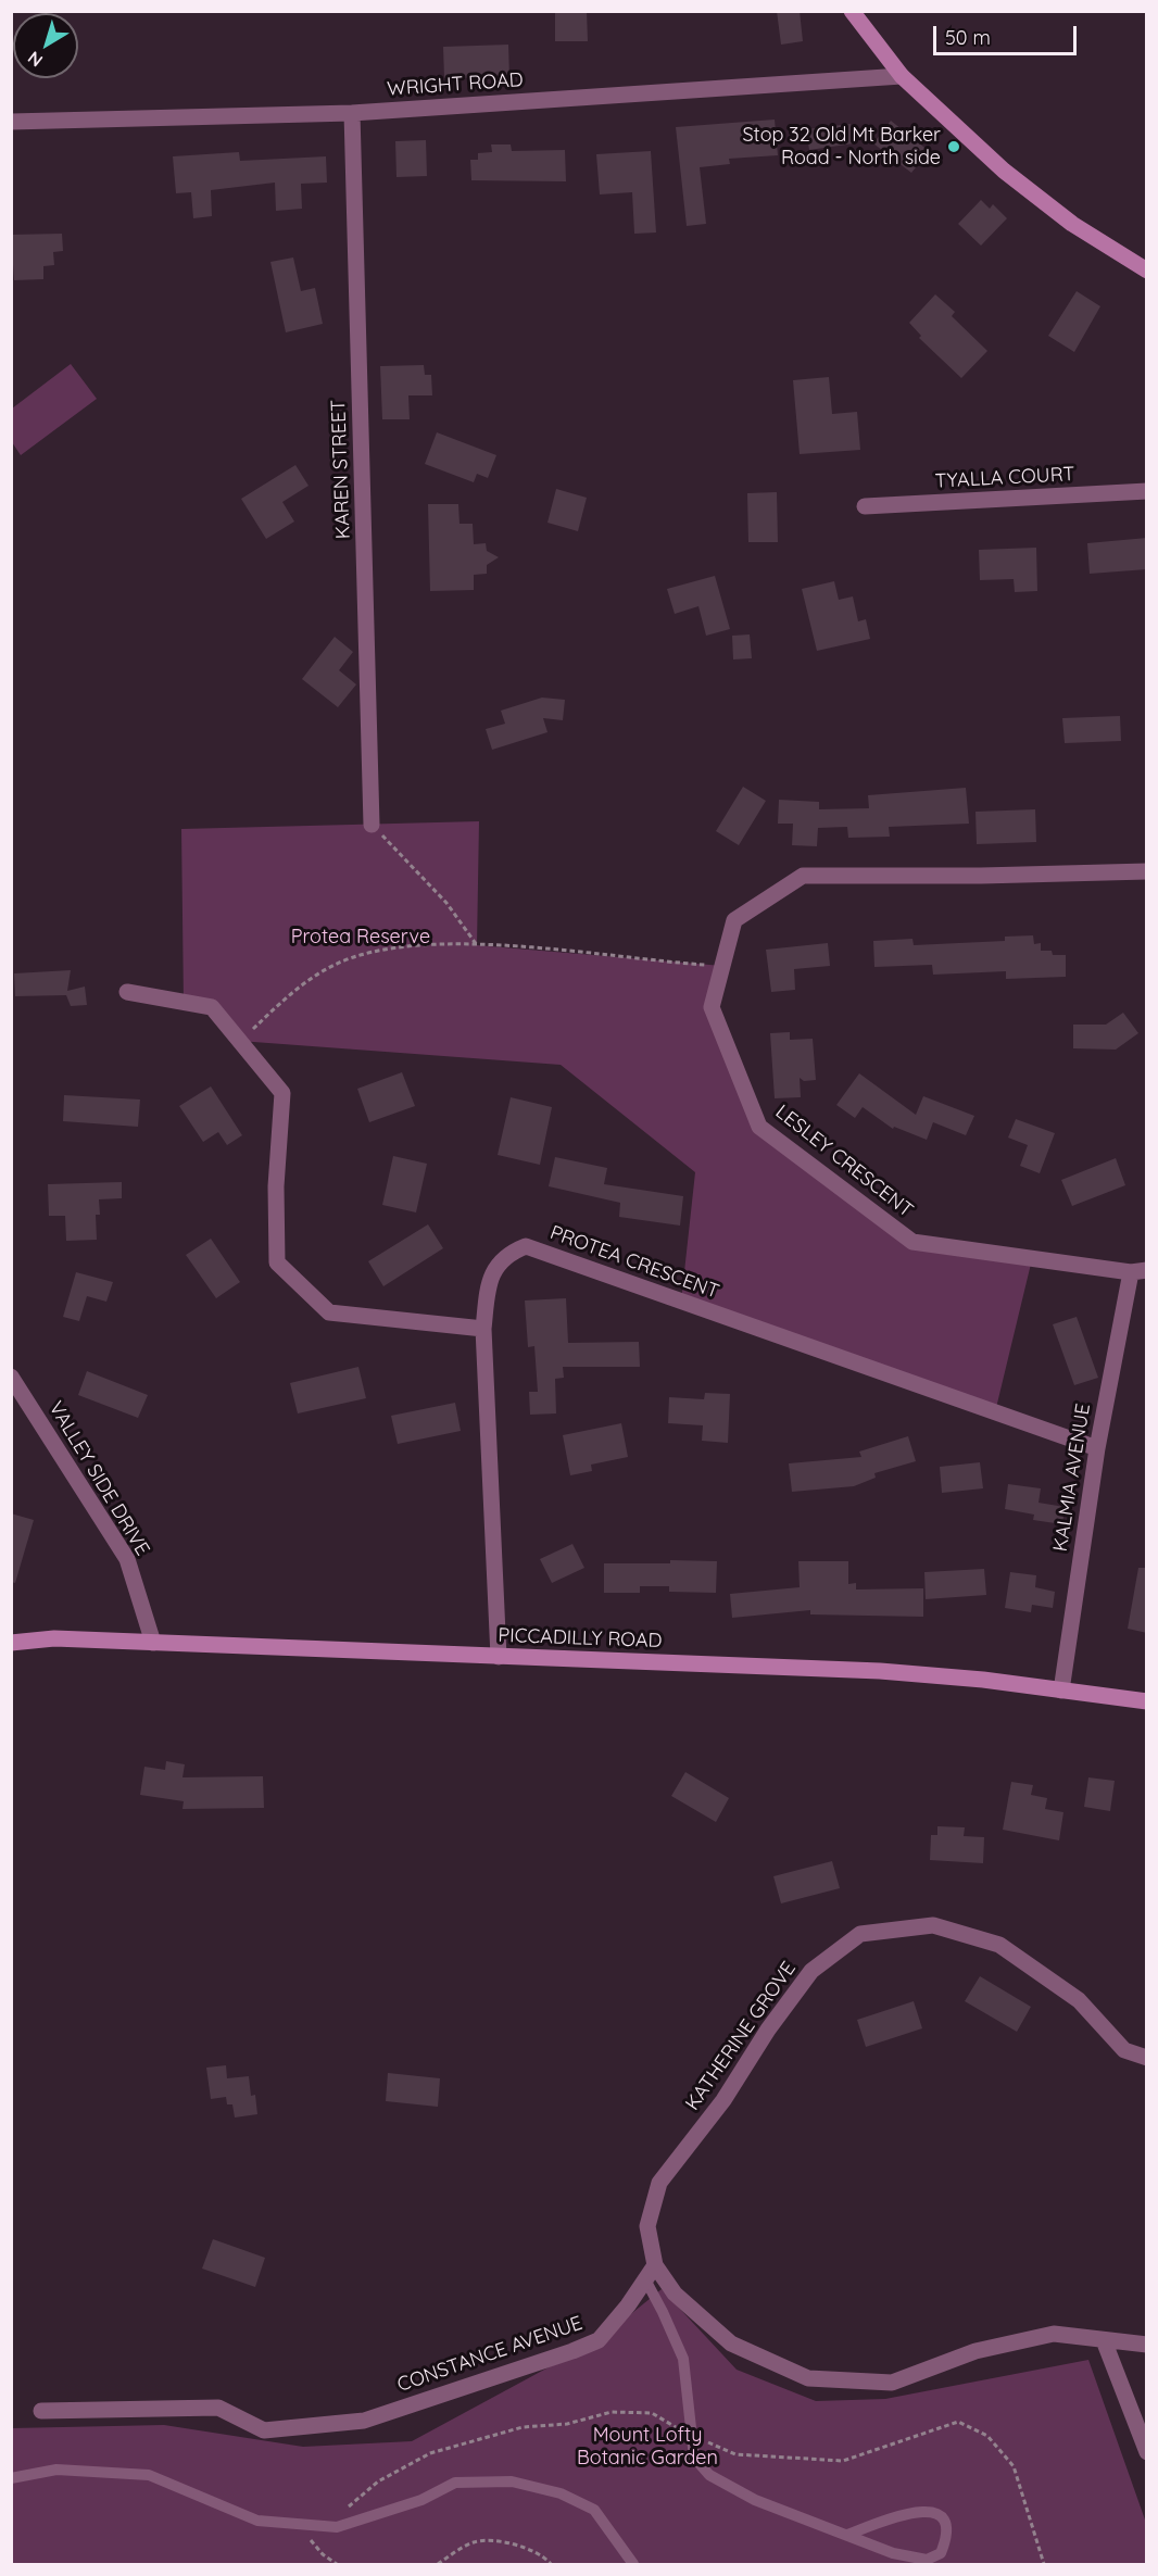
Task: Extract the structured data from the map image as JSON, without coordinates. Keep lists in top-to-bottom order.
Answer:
{
  "streets": {
    "main road": ["PICCADILLY ROAD"],
    "street": [
      "WRIGHT ROAD",
      "KAREN STREET",
      "TYALLA COURT",
      "LESLEY CRESCENT",
      "PROTEA CRESCENT",
      "KALMIA AVENUE",
      "VALLEY SIDE DRIVE",
      "KATHERINE GROVE",
      "CONSTANCE AVENUE"
    ]
  },
  "crossings": [
    ["WRIGHT ROAD", "KAREN STREET"],
    ["LESLEY CRESCENT", "KALMIA AVENUE"],
    ["PROTEA CRESCENT", "KALMIA AVENUE"],
    ["PROTEA CRESCENT", "PICCADILLY ROAD"],
    ["KALMIA AVENUE", "PICCADILLY ROAD"],
    ["VALLEY SIDE DRIVE", "PICCADILLY ROAD"],
    ["KATHERINE GROVE", "CONSTANCE AVENUE"]
  ],
  "parks": ["Protea Reserve", "Mount Lofty Botanic Garden"],
  "places": ["Stop 32 Old Mt Barker Road - North side"],
  "scale_bar": "50 m",
  "north": "bottom left"
}
